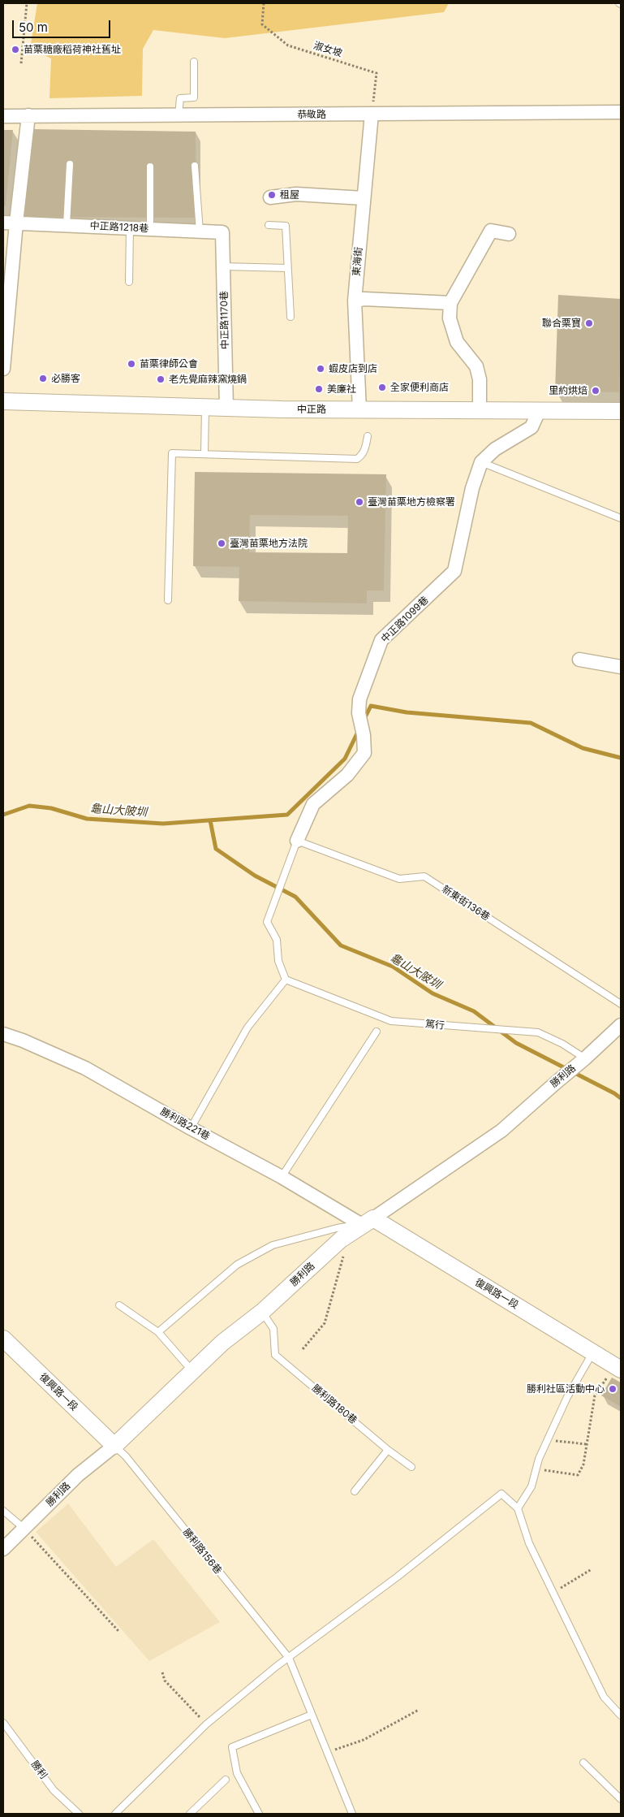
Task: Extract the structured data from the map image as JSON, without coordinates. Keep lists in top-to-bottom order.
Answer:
{
  "streets": {
    "street": [
      "恭敬路",
      "中正路1218巷",
      "東海街",
      "中正路1170巷",
      "中正路",
      "中正路1099巷",
      "勝利路",
      "勝利路221巷",
      "復興路一段"
    ],
    "lane": [
      "新東街136巷",
      "篤行",
      "勝利路180巷",
      "勝利路156巷",
      "勝利"
    ],
    "path": ["淑女坡"]
  },
  "crossings": [
    ["淑女坡", "恭敬路"],
    ["淑女坡", "東海街"],
    ["恭敬路", "東海街"],
    ["中正路1218巷", "中正路1170巷"],
    ["東海街", "中正路"],
    ["中正路1170巷", "中正路"],
    ["中正路", "中正路1099巷"],
    ["中正路1099巷", "新東街136巷"],
    ["篤行", "勝利路"],
    ["勝利路", "勝利路221巷"],
    ["勝利路", "復興路一段"],
    ["勝利路", "勝利路180巷"],
    ["勝利路", "勝利路156巷"],
    ["勝利路221巷", "復興路一段"],
    ["復興路一段", "勝利路156巷"]
  ],
  "water": ["龜山大陂圳"],
  "places": [
    "苗栗糖廠稻荷神社舊址",
    "租屋",
    "聯合栗寶",
    "苗栗律師公會",
    "蝦皮店到店",
    "必勝客",
    "老先覺麻辣窯燒鍋",
    "全家便利商店",
    "美廉社",
    "里約烘焙",
    "臺灣苗栗地方檢察署",
    "臺灣苗栗地方法院",
    "勝利社區活動中心"
  ],
  "scale_bar": "50 m"
}
